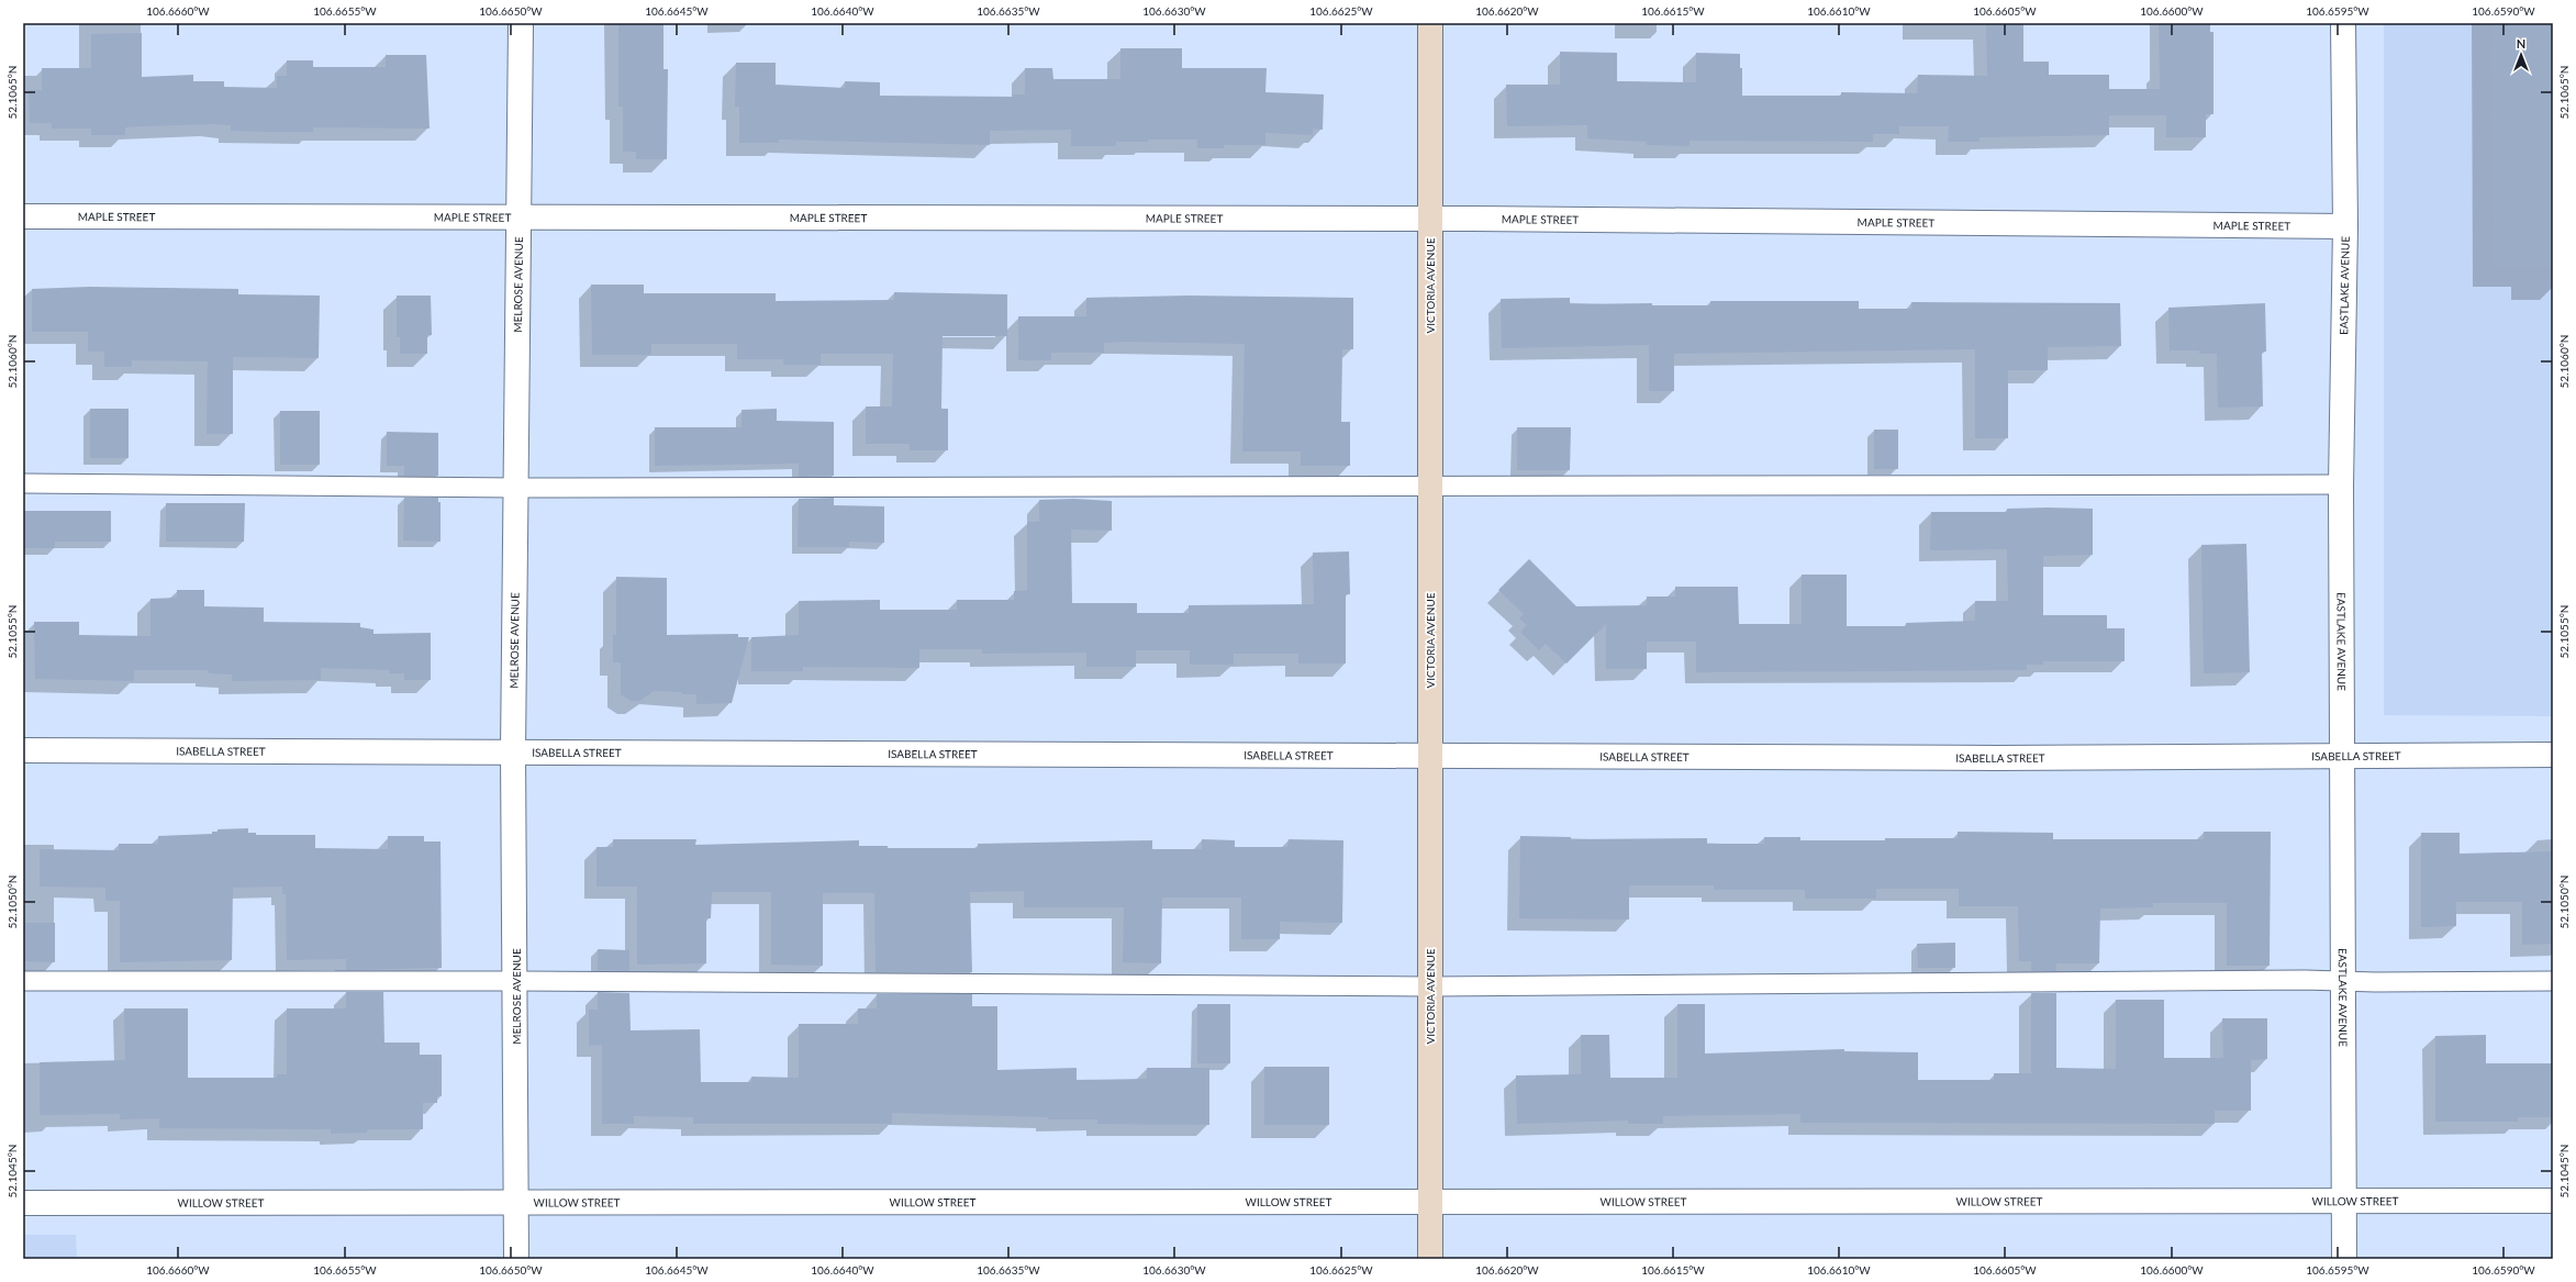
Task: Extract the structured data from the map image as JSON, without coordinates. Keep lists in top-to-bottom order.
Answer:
{
  "streets": {
    "street": [
      "MAPLE STREET",
      "MELROSE AVENUE",
      "VICTORIA AVENUE",
      "EASTLAKE AVENUE",
      "ISABELLA STREET",
      "WILLOW STREET"
    ]
  },
  "crossings": [
    ["MAPLE STREET", "MELROSE AVENUE"],
    ["MAPLE STREET", "VICTORIA AVENUE"],
    ["MAPLE STREET", "EASTLAKE AVENUE"],
    ["MELROSE AVENUE", "ISABELLA STREET"],
    ["MELROSE AVENUE", "WILLOW STREET"],
    ["VICTORIA AVENUE", "ISABELLA STREET"],
    ["VICTORIA AVENUE", "WILLOW STREET"],
    ["EASTLAKE AVENUE", "ISABELLA STREET"],
    ["EASTLAKE AVENUE", "WILLOW STREET"]
  ],
  "north": "top",
  "coordinates": [
    "106.6660°W",
    "106.6655°W",
    "106.6650°W",
    "106.6645°W",
    "106.6640°W",
    "106.6635°W",
    "106.6630°W",
    "106.6625°W",
    "106.6620°W",
    "106.6615°W",
    "106.6610°W",
    "106.6605°W",
    "106.6600°W",
    "106.6595°W",
    "106.6590°W",
    "52.1065°N",
    "52.1060°N",
    "52.1055°N",
    "52.1050°N",
    "52.1045°N"
  ]
}
